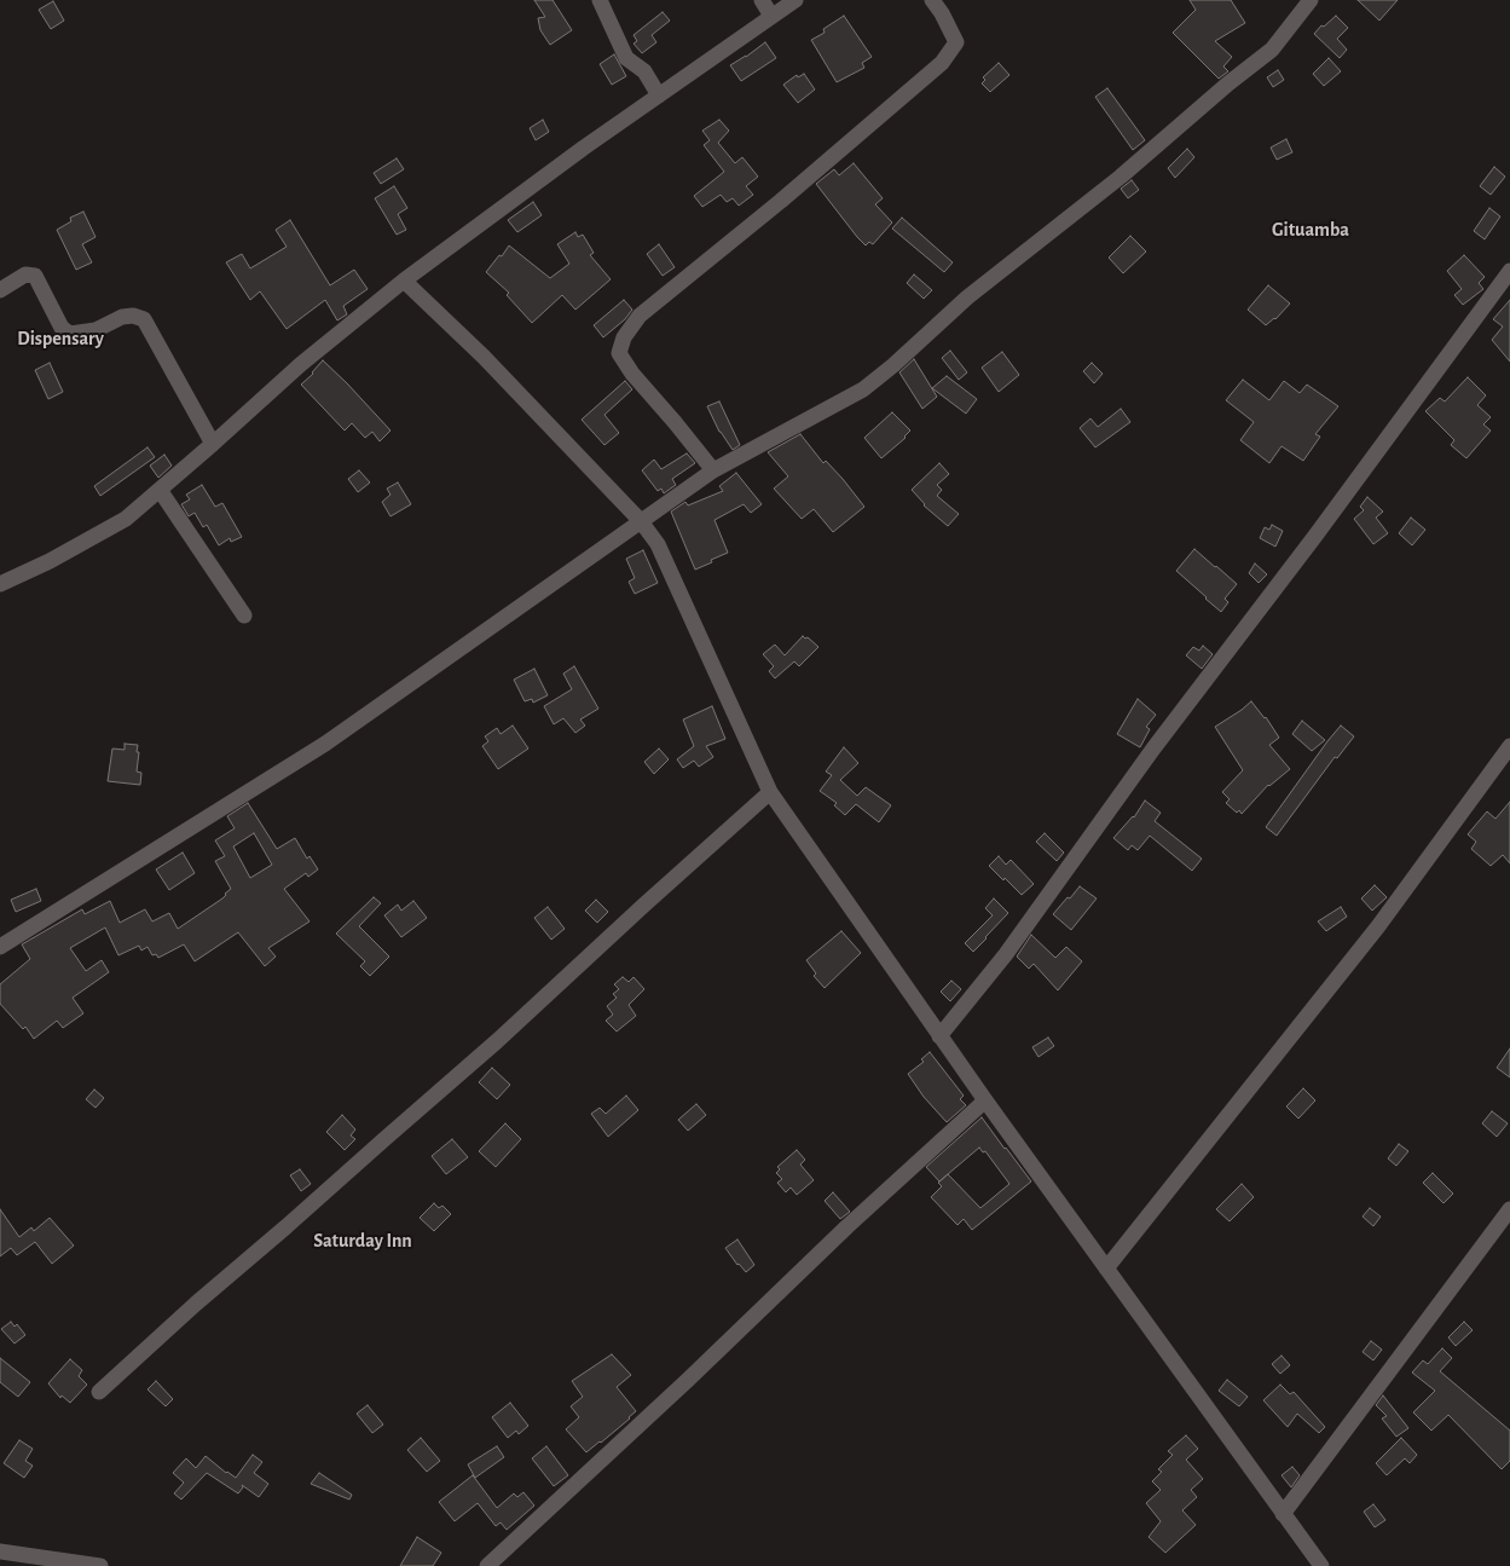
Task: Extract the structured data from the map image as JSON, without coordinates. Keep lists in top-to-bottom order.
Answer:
{
  "districts": ["Gituamba", "Dispensary", "Saturday Inn"]
}
